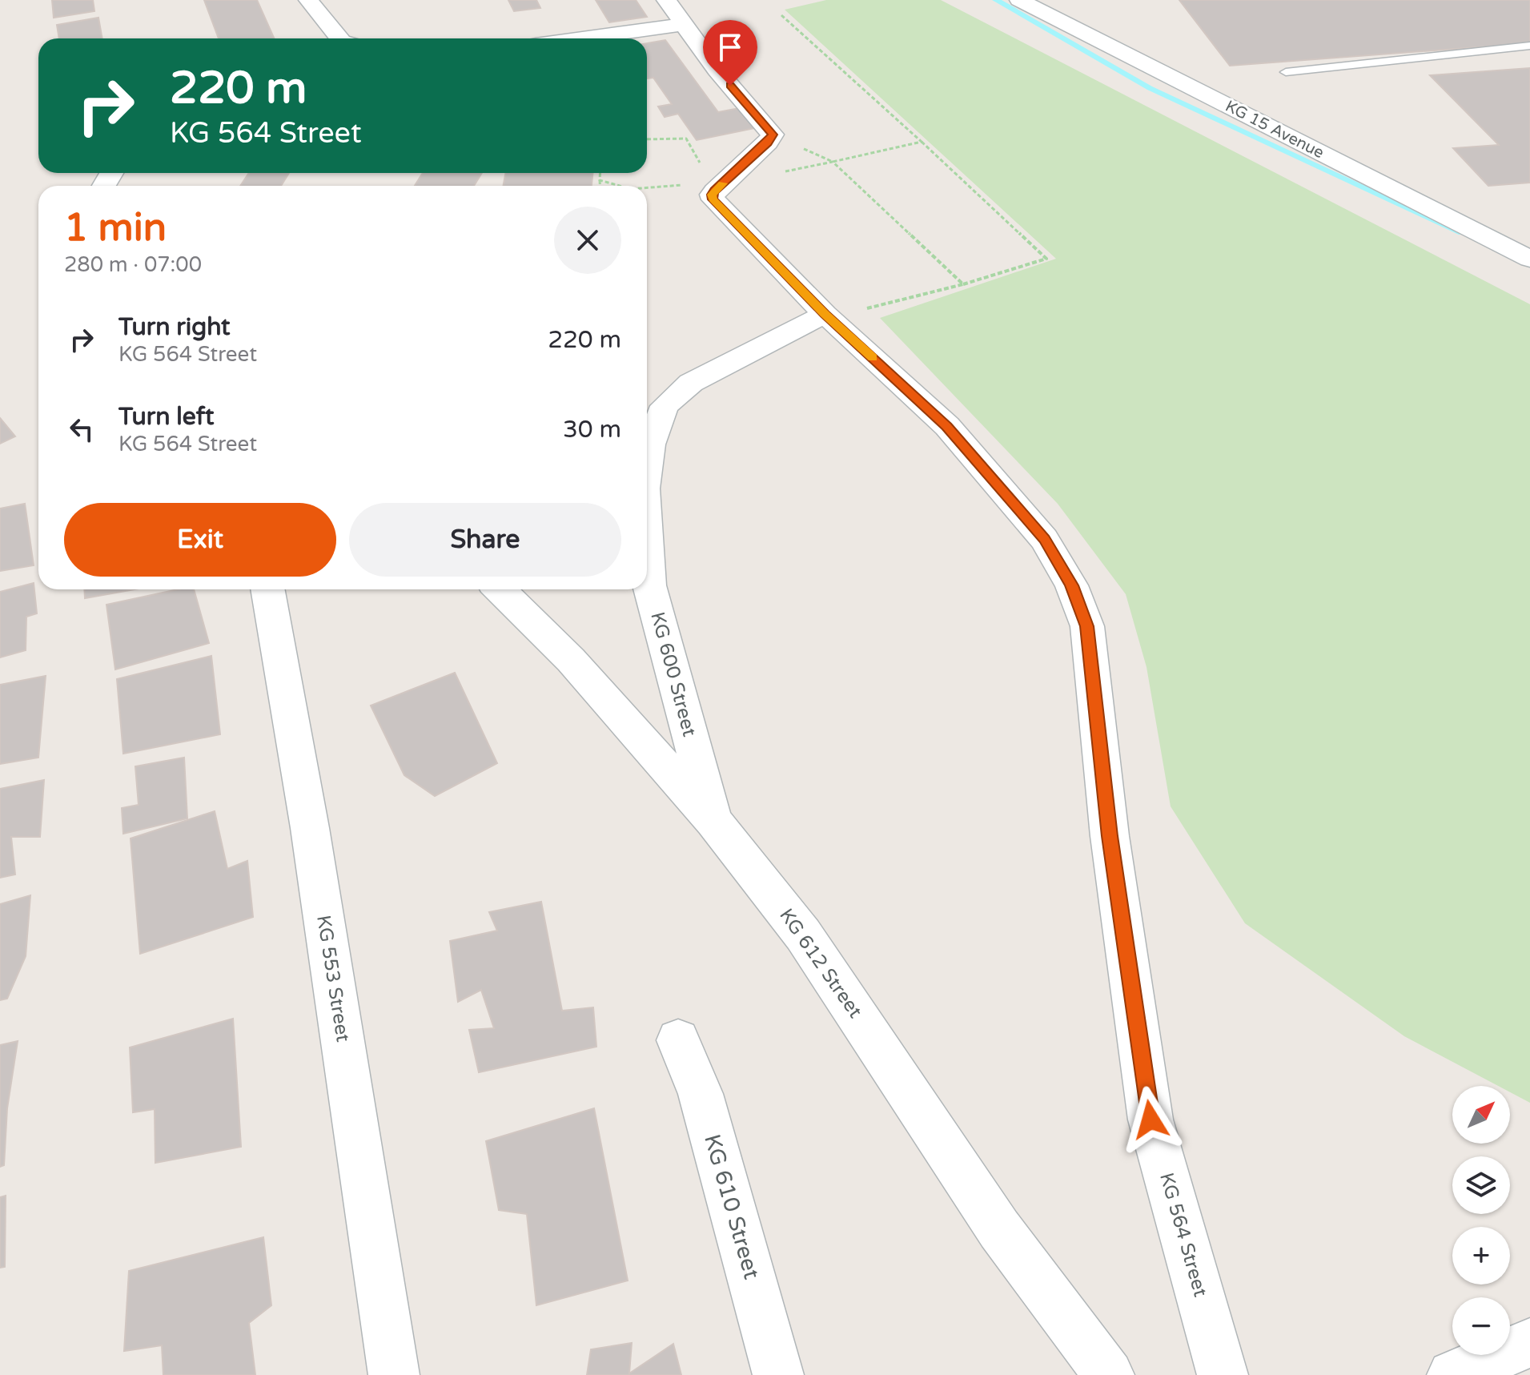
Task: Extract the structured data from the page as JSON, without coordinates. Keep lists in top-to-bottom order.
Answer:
{
  "streets": {
    "street": [
      "KG 15 Avenue",
      "KG 600 Street",
      "KG 612 Street",
      "KG 553 Street",
      "KG 610 Street",
      "KG 564 Street"
    ]
  },
  "crossings": [
    ["KG 600 Street", "KG 612 Street"],
    ["KG 600 Street", "KG 564 Street"]
  ],
  "north": "top right",
  "page": {
    "turn": ["220 m", "KG 564 Street"],
    "heading": ["1 min", "280 m · 07:00"],
    "list": [
      {
        "name": "Turn right",
        "note": "KG 564 Street",
        "value": "220 m"
      },
      {
        "name": "Turn left",
        "note": "KG 564 Street",
        "value": "30 m"
      }
    ],
    "buttons": ["Exit", "Share"],
    "map_buttons": ["+", "−"]
  }
}
